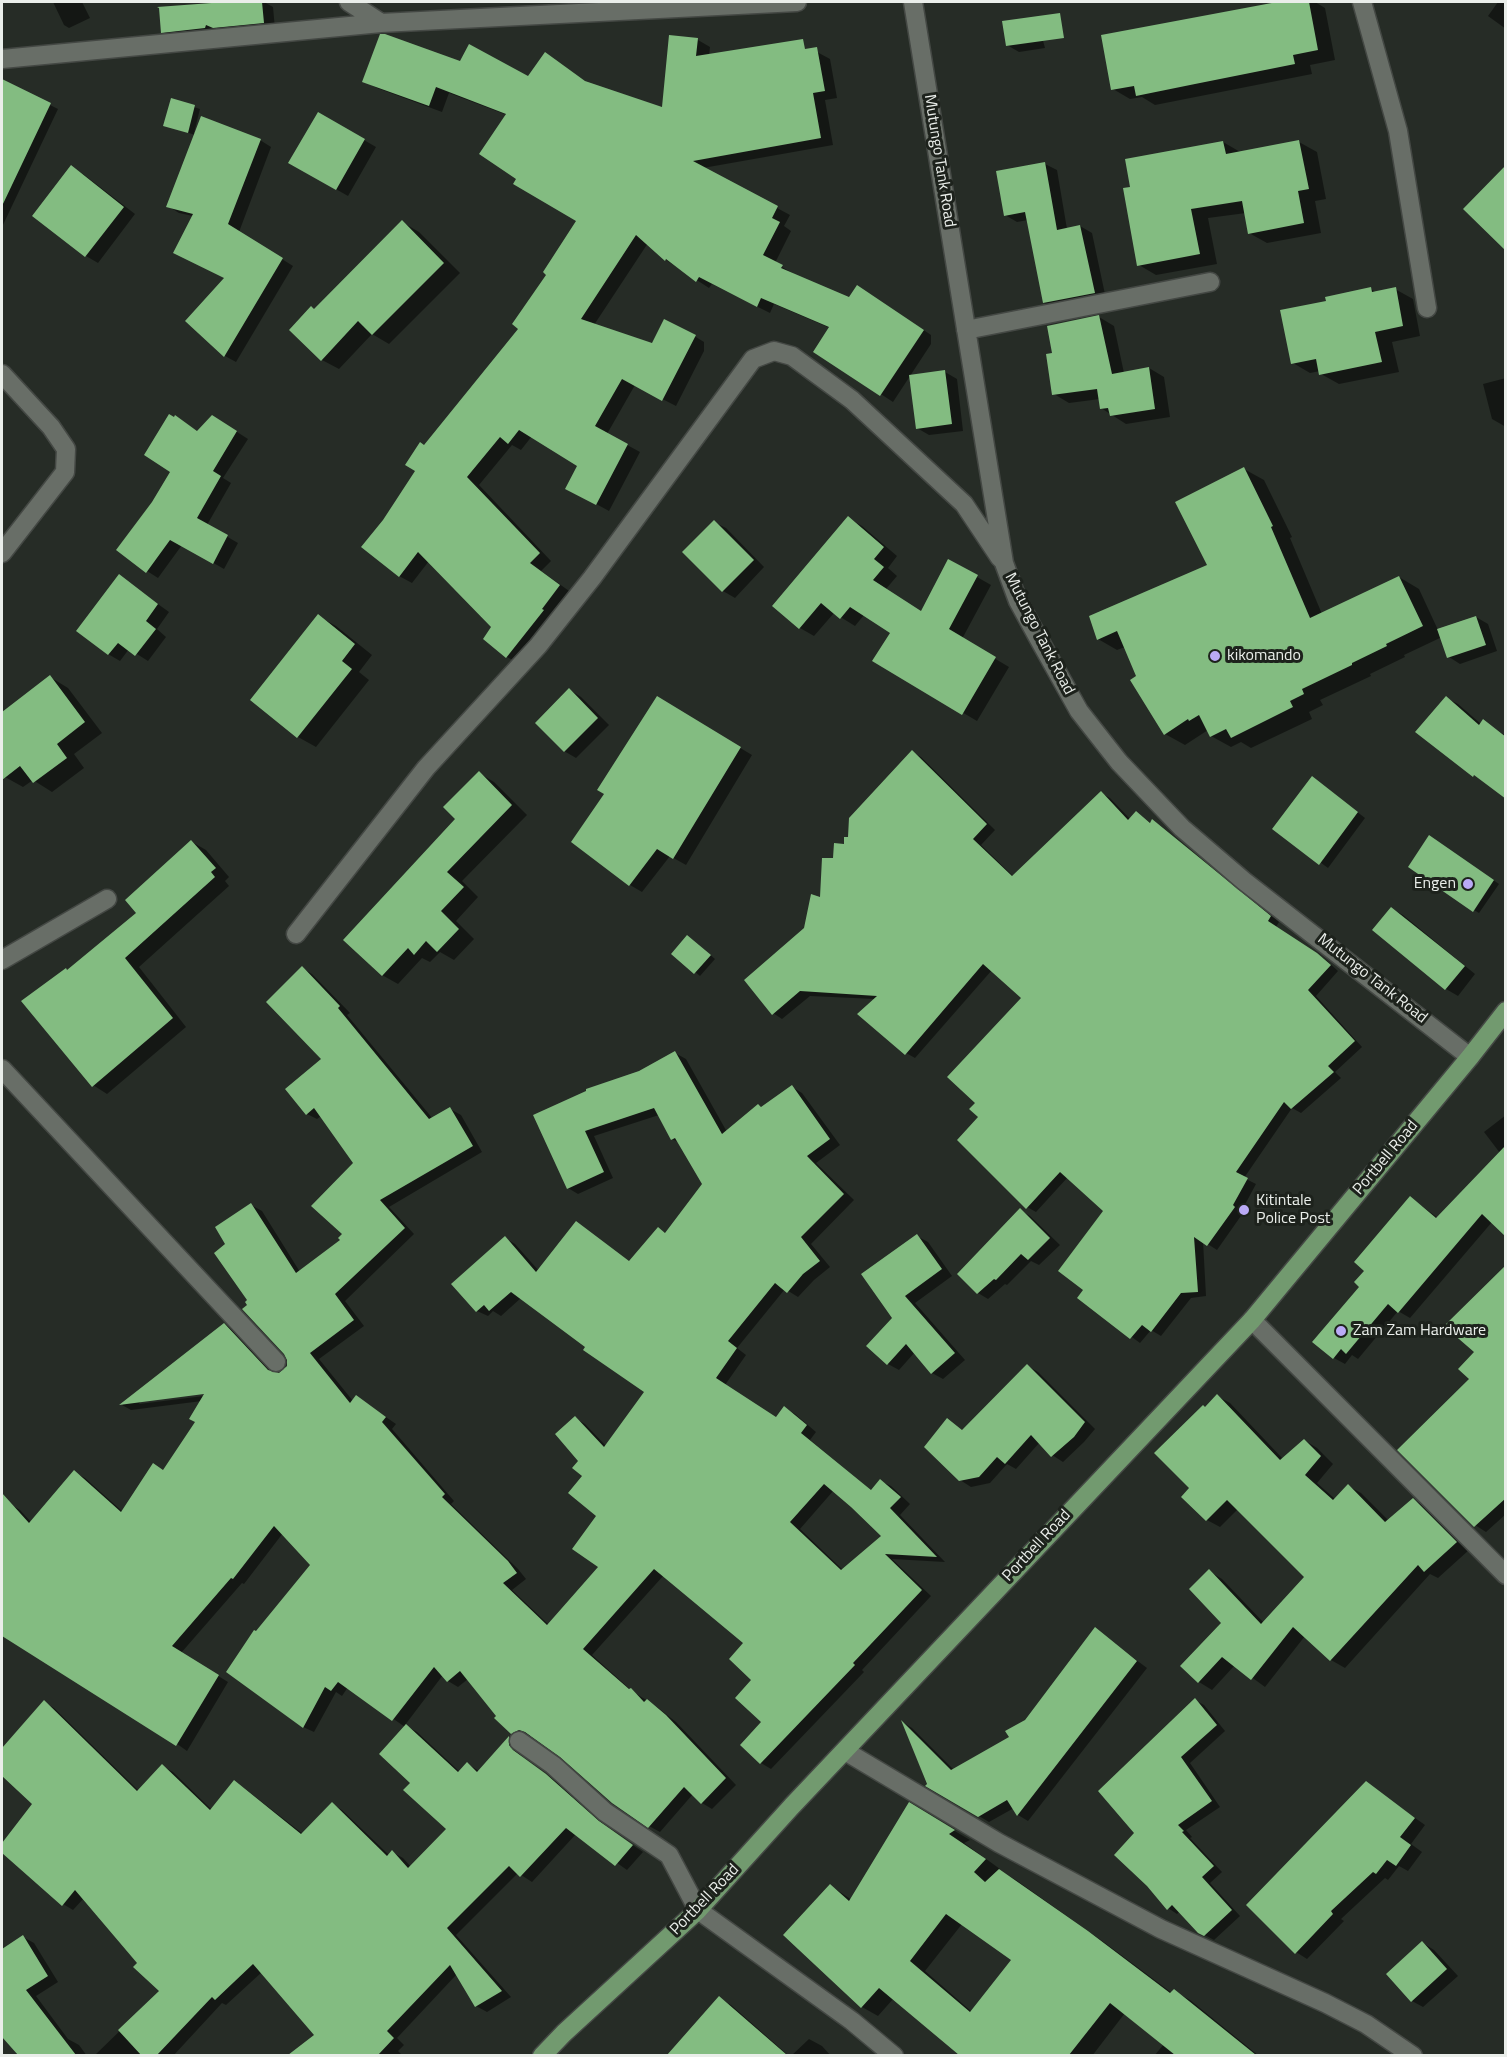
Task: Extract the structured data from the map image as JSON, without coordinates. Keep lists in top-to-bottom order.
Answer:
{
  "streets": {
    "main road": ["Portbell Road"],
    "street": ["Mutungo Tank Road"]
  },
  "crossings": [
    ["Mutungo Tank Road", "Portbell Road"]
  ],
  "places": [
    "kikomando",
    "Engen",
    "Kitintale Police Post",
    "Zam Zam Hardware"
  ]
}
